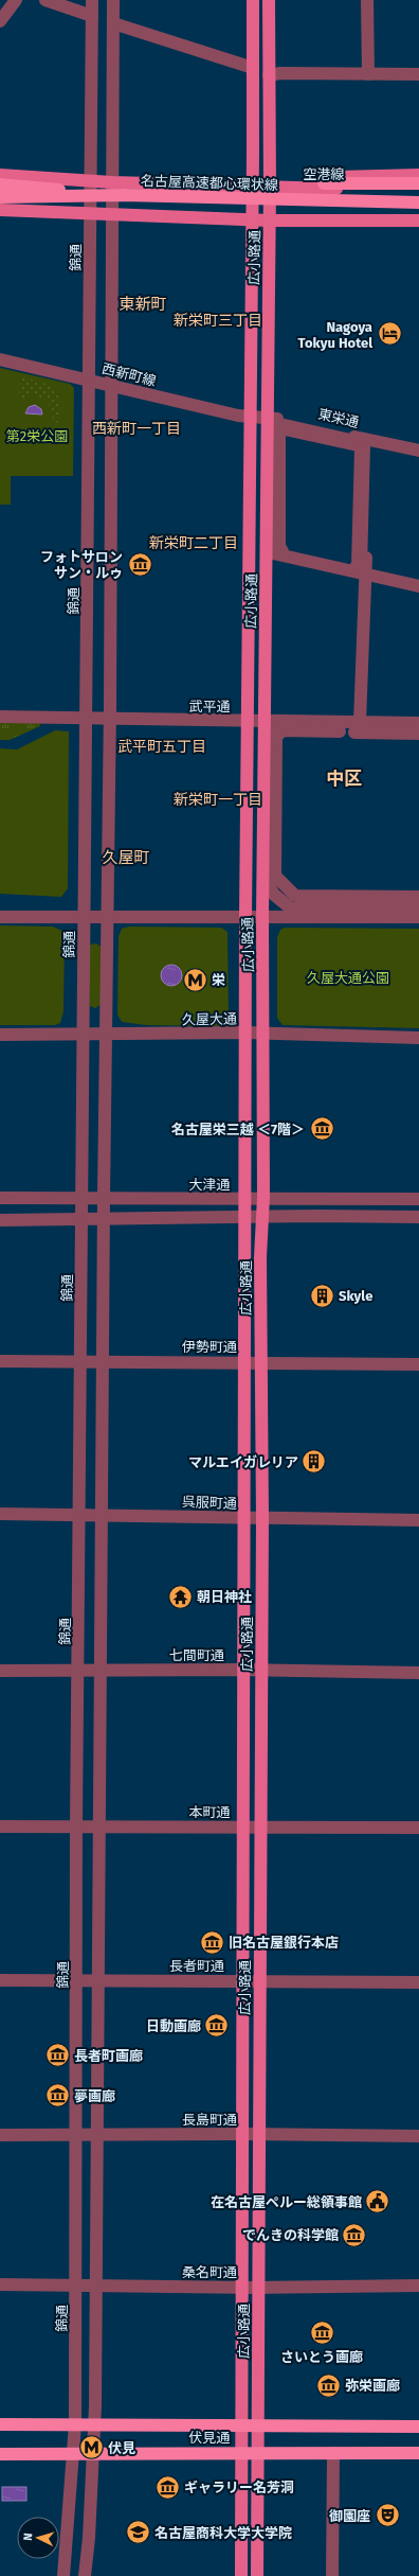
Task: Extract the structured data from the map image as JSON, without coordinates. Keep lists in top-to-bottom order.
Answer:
{
  "streets": {
    "highway": ["名古屋高速都心環状線", "伏見通"],
    "main road": ["空港線", "広小路通"],
    "street": [
      "錦通",
      "西新町線",
      "東栄通",
      "武平通",
      "久屋大通",
      "大津通",
      "伊勢町通",
      "呉服町通",
      "七間町通",
      "本町通",
      "長者町通",
      "長島町通",
      "桑名町通"
    ]
  },
  "crossings": [
    ["空港線", "錦通"],
    ["空港線", "広小路通"],
    ["錦通", "西新町線"],
    ["錦通", "武平通"],
    ["錦通", "久屋大通"],
    ["錦通", "大津通"],
    ["錦通", "伊勢町通"],
    ["錦通", "呉服町通"],
    ["錦通", "七間町通"],
    ["錦通", "本町通"],
    ["錦通", "長者町通"],
    ["錦通", "長島町通"],
    ["錦通", "桑名町通"],
    ["錦通", "伏見通"],
    ["広小路通", "西新町線"],
    ["広小路通", "東栄通"],
    ["広小路通", "武平通"],
    ["広小路通", "久屋大通"],
    ["広小路通", "大津通"],
    ["広小路通", "伊勢町通"],
    ["広小路通", "呉服町通"],
    ["広小路通", "七間町通"],
    ["広小路通", "本町通"],
    ["広小路通", "長者町通"],
    ["広小路通", "長島町通"],
    ["広小路通", "桑名町通"],
    ["広小路通", "伏見通"],
    ["西新町線", "東栄通"]
  ],
  "districts": [
    "東新町",
    "新栄町三丁目",
    "西新町一丁目",
    "新栄町二丁目",
    "武平町五丁目",
    "中区",
    "新栄町一丁目",
    "久屋町"
  ],
  "parks": ["第2栄公園", "久屋大通公園"],
  "places": {
    "hotel": ["Nagoya Tokyu Hotel"],
    "museum": [
      "フォトサロン サン・ルゥ",
      "名古屋栄三越 ＜7階＞",
      "旧名古屋銀行本店",
      "日動画廊",
      "長者町画廊",
      "夢画廊",
      "でんきの科学館",
      "さいとう画廊",
      "弥栄画廊",
      "ギャラリー名芳洞"
    ],
    "metro station": ["栄", "伏見"],
    "building": ["Skyle", "マルエイガレリア"],
    "temple": ["朝日神社"],
    "public building": ["在名古屋ペルー総領事館"],
    "theatre": ["御園座"],
    "school or university": ["名古屋商科大学大学院"]
  },
  "north": "left"
}
